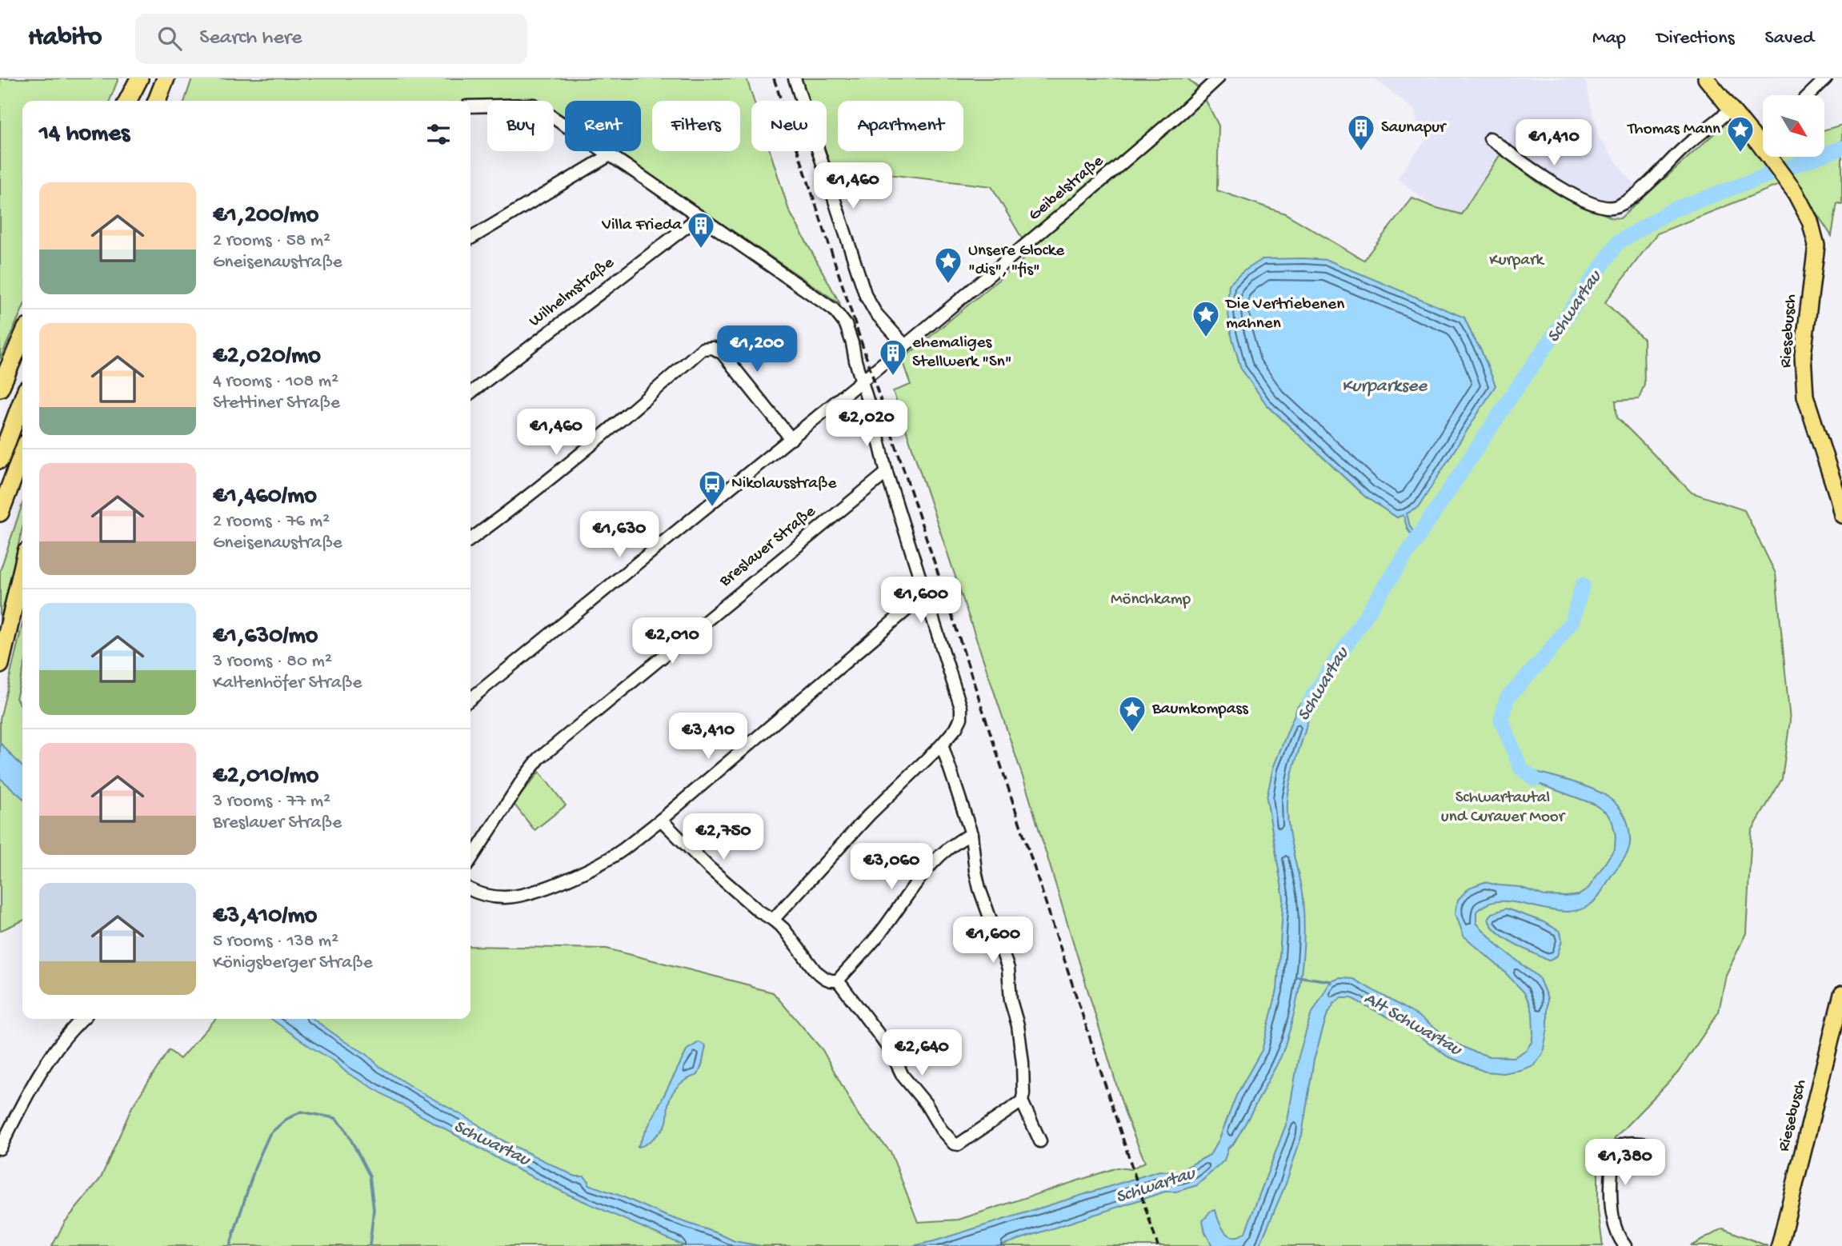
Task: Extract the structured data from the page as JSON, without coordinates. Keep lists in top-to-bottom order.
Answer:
{
  "streets": {
    "main road": ["Riesebusch"],
    "street": ["Geibelstraße", "Wilhelmstraße", "Breslauer Straße"]
  },
  "water": ["Schwartau", "Kurparksee", "Alt Schwartau"],
  "parks": ["Kurpark", "Mönchkamp", "Schwartautal und Curauer Moor"],
  "places": {
    "building": ["Saunapur", "Villa Frieda", "ehemaliges Stellwerk \"Sn\""],
    "place": [
      "Thomas Mann",
      "Unsere Glocke \"dis\", \"fis\"",
      "Die Vertriebenen mahnen",
      "Baumkompass"
    ],
    "bus stop": ["Nikolausstraße"]
  },
  "north": "bottom right",
  "page": {
    "header": "Habito",
    "search": "Search here",
    "nav": ["Map", "Directions", "Saved"],
    "chip": [
      "Buy",
      "Rent",
      "Filters",
      "New",
      "Apartment"
    ],
    "heading": "14 homes",
    "price": [
      "€1,410",
      "€1,460",
      "€1,200",
      "€2,020",
      "€1,460",
      "€1,630",
      "€1,600",
      "€2,010",
      "€3,410",
      "€2,750",
      "€3,060",
      "€1,600",
      "€2,640",
      "€1,380"
    ],
    "list": [
      {
        "name": "€1,200/mo",
        "note": "2 rooms · 58 m² · Gneisenaustraße"
      },
      {
        "name": "€2,020/mo",
        "note": "4 rooms · 108 m² · Stettiner Straße"
      },
      {
        "name": "€1,460/mo",
        "note": "2 rooms · 76 m² · Gneisenaustraße"
      },
      {
        "name": "€1,630/mo",
        "note": "3 rooms · 80 m² · Kaltenhöfer Straße"
      },
      {
        "name": "€2,010/mo",
        "note": "3 rooms · 77 m² · Breslauer Straße"
      },
      {
        "name": "€3,410/mo",
        "note": "5 rooms · 138 m² · Königsberger Straße"
      }
    ]
  }
}
